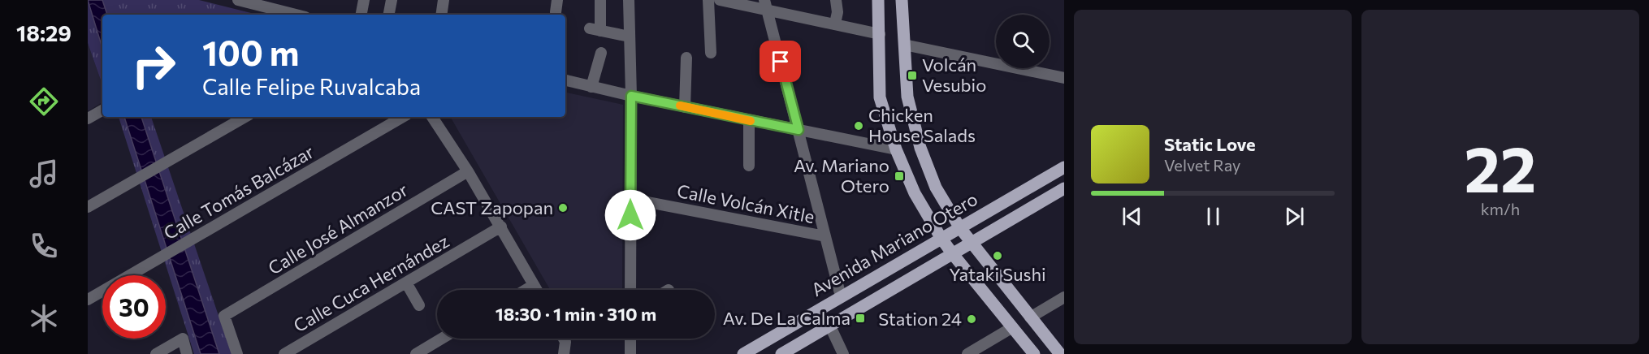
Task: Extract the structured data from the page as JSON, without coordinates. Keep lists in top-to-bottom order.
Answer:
{
  "streets": {
    "main road": ["Avenida Mariano Otero"],
    "street": [
      "Calle Tomás Balcázar",
      "Calle Volcán Xitle",
      "Calle José Almanzor",
      "Calle Cuca Hernández"
    ]
  },
  "places": {
    "transit": ["Volcán Vesubio", "Av. Mariano Otero", "Av. De La Calma"],
    "other": [
      "Chicken House Salads",
      "CAST Zapopan",
      "Yataki Sushi",
      "Station 24"
    ]
  },
  "page": {
    "tabs": "18:29",
    "tile": ["22", "km/h"],
    "turn": ["100 m", "Calle Felipe Ruvalcaba"],
    "song": ["Static Love", "Velvet Ray"],
    "limit": "30",
    "trip": "18:30 · 1 min · 310 m"
  }
}
